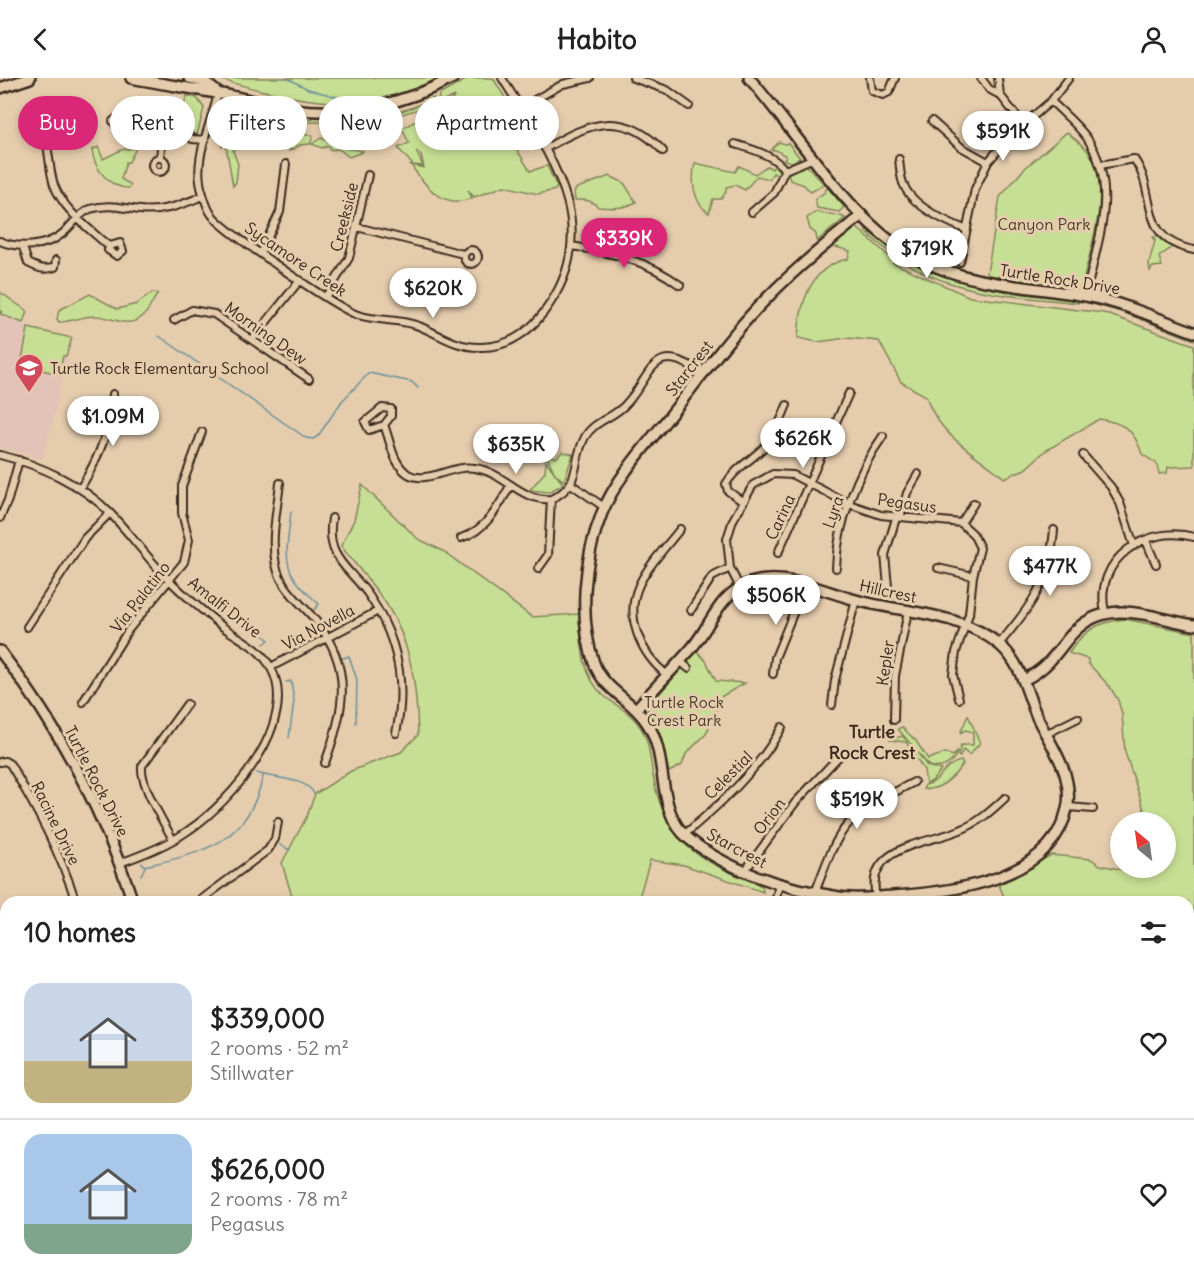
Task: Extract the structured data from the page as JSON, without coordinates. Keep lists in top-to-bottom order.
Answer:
{
  "streets": {
    "street": [
      "Creekside",
      "Sycamore Creek",
      "Turtle Rock Drive",
      "Morning Dew",
      "Starcrest",
      "Pegasus",
      "Lyra",
      "Carina",
      "Hillcrest",
      "Via Palatino",
      "Amalfi Drive",
      "Via Novella",
      "Kepler",
      "Celestial",
      "Orion",
      "Racine Drive"
    ]
  },
  "crossings": [
    ["Creekside", "Sycamore Creek"],
    ["Turtle Rock Drive", "Starcrest"],
    ["Turtle Rock Drive", "Amalfi Drive"],
    ["Starcrest", "Hillcrest"],
    ["Starcrest", "Celestial"],
    ["Starcrest", "Orion"],
    ["Pegasus", "Lyra"],
    ["Pegasus", "Carina"],
    ["Pegasus", "Hillcrest"],
    ["Hillcrest", "Kepler"],
    ["Via Palatino", "Amalfi Drive"],
    ["Amalfi Drive", "Via Novella"]
  ],
  "districts": ["Turtle Rock Crest"],
  "parks": ["Canyon Park", "Turtle Rock Crest Park"],
  "places": {
    "school or university": ["Turtle Rock Elementary School"]
  },
  "north": "top left",
  "page": {
    "header": "Habito",
    "chip": [
      "Buy",
      "Rent",
      "Filters",
      "New",
      "Apartment"
    ],
    "price": [
      "$591K",
      "$339K",
      "$719K",
      "$620K",
      "$1.09M",
      "$626K",
      "$635K",
      "$477K",
      "$506K",
      "$519K"
    ],
    "heading": "10 homes",
    "list": [
      {
        "name": "$339,000",
        "note": "2 rooms · 52 m² · Stillwater"
      },
      {
        "name": "$626,000",
        "note": "2 rooms · 78 m² · Pegasus"
      }
    ]
  }
}
